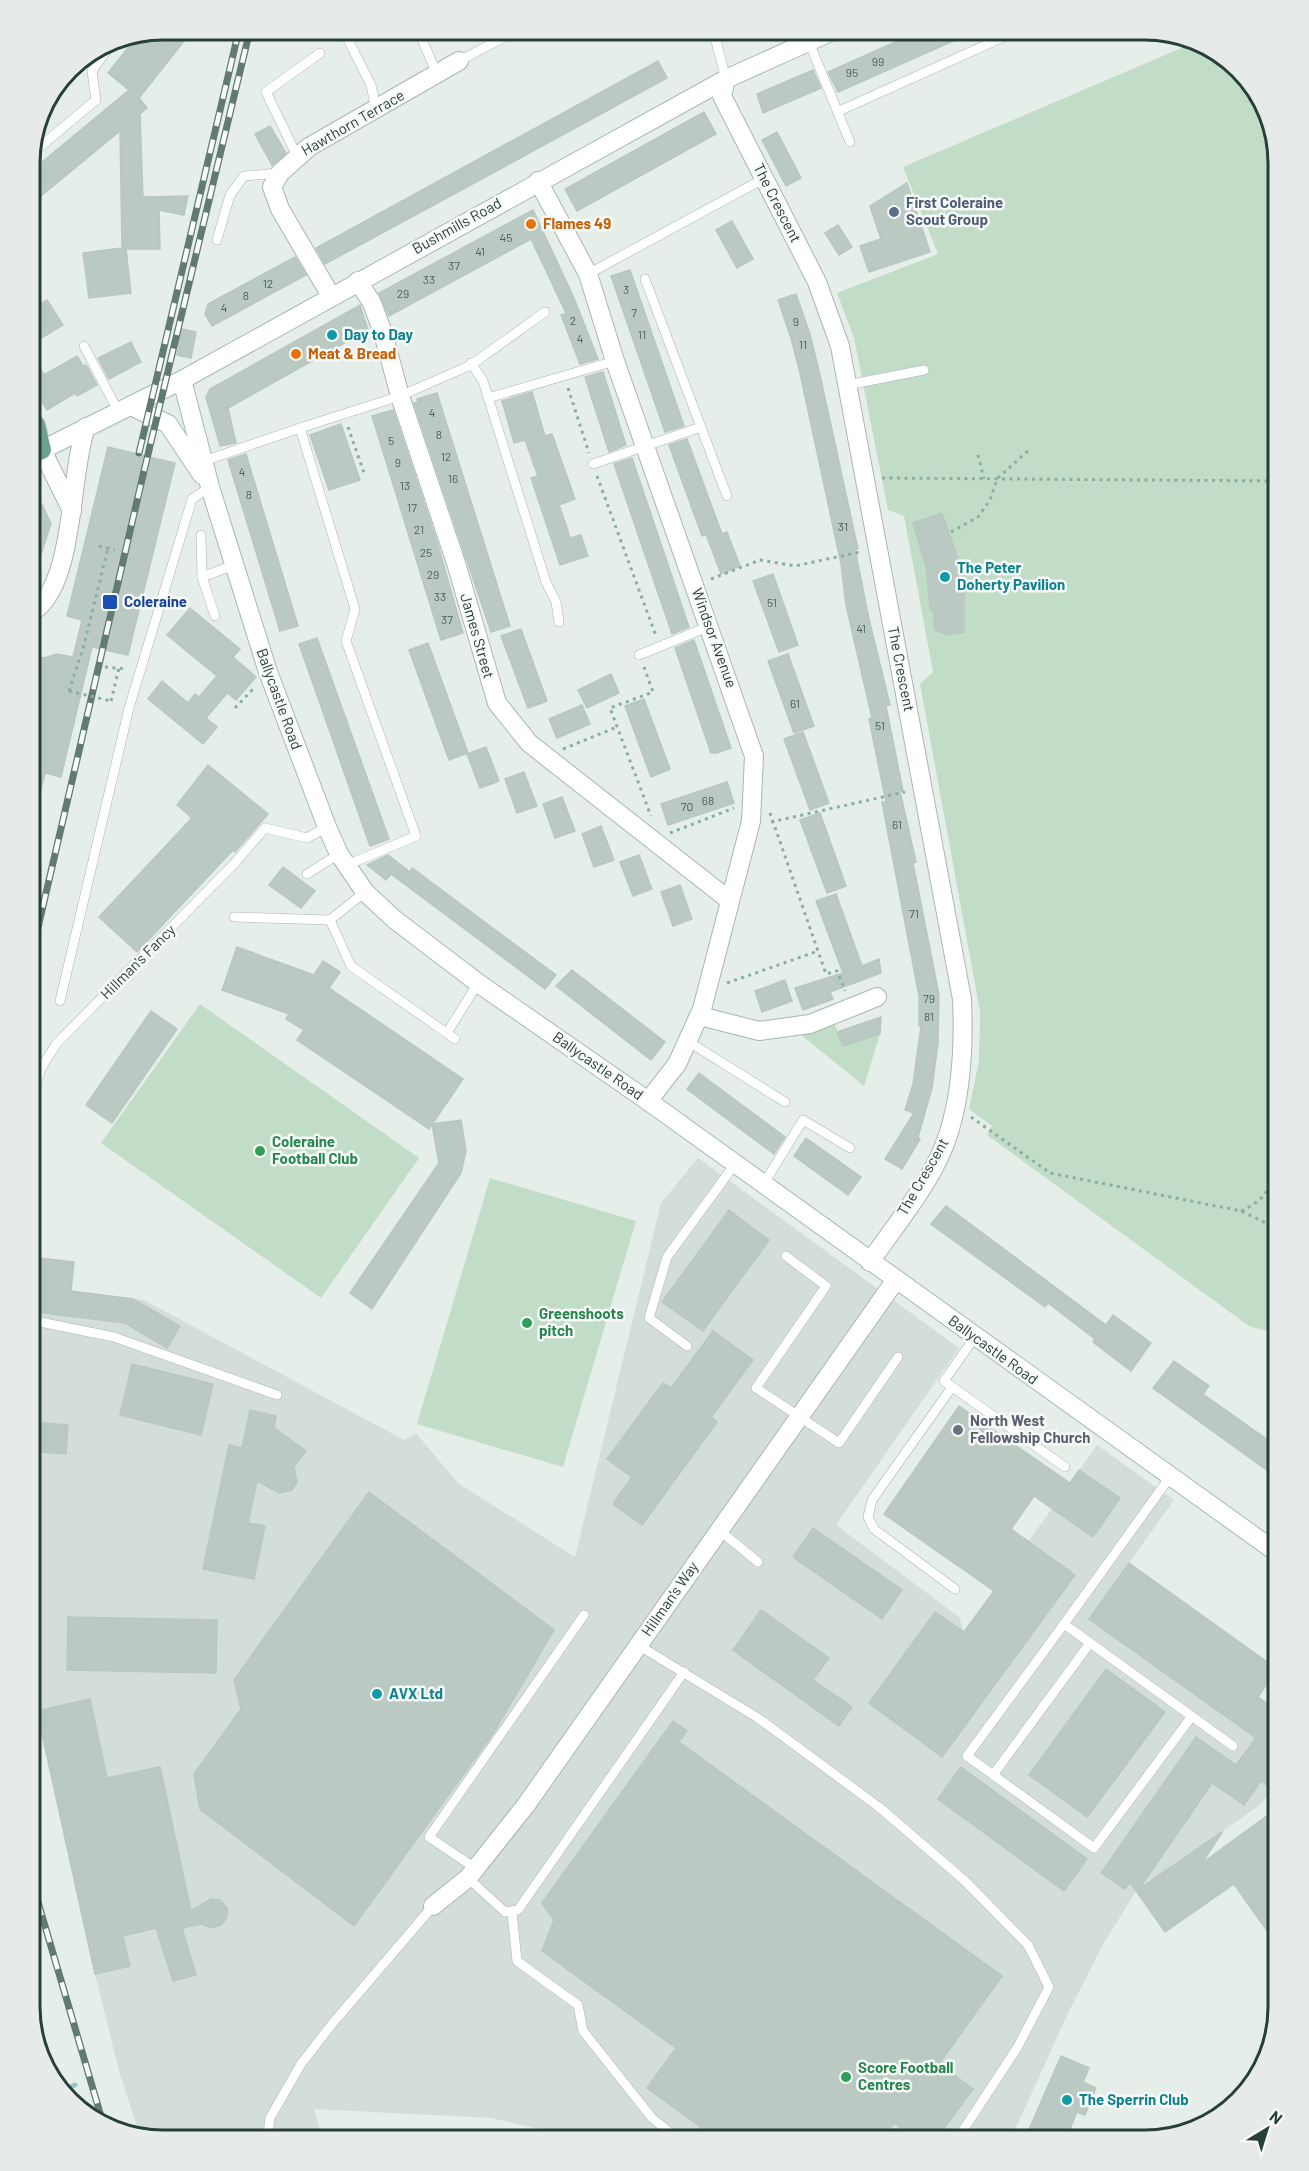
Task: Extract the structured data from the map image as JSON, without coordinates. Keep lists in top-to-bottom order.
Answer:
{
  "streets": {
    "street": [
      "Hawthorn Terrace",
      "The Crescent",
      "Bushmills Road",
      "James Street",
      "Windsor Avenue",
      "Ballycastle Road",
      "Hillman's Way"
    ],
    "lane": ["Hillman's Fancy"]
  },
  "crossings": [
    ["The Crescent", "Bushmills Road"],
    ["The Crescent", "Ballycastle Road"],
    ["Bushmills Road", "James Street"],
    ["Bushmills Road", "Windsor Avenue"],
    ["Bushmills Road", "Ballycastle Road"],
    ["James Street", "Windsor Avenue"],
    ["Windsor Avenue", "Ballycastle Road"],
    ["Ballycastle Road", "Hillman's Fancy"],
    ["Ballycastle Road", "Hillman's Way"]
  ],
  "places": {
    "other": [
      "First Coleraine Scout Group",
      "Flames 49",
      "Day to Day",
      "Meat & Bread",
      "The Peter Doherty Pavilion",
      "Coleraine Football Club",
      "Greenshoots pitch",
      "North West Fellowship Church",
      "AVX Ltd",
      "Score Football Centres",
      "The Sperrin Club"
    ],
    "transit": ["Coleraine"]
  },
  "house_numbers": [
    "99",
    "95",
    "45",
    "41",
    "37",
    "33",
    "12",
    "3",
    "29",
    "8",
    "4",
    "7",
    "2",
    "9",
    "11",
    "4",
    "11",
    "4",
    "8",
    "5",
    "12",
    "9",
    "4",
    "16",
    "13",
    "8",
    "17",
    "31",
    "21",
    "25",
    "29",
    "33",
    "51",
    "37",
    "41",
    "61",
    "51",
    "68",
    "70",
    "61",
    "71",
    "79",
    "81"
  ],
  "north": "top right"
}
